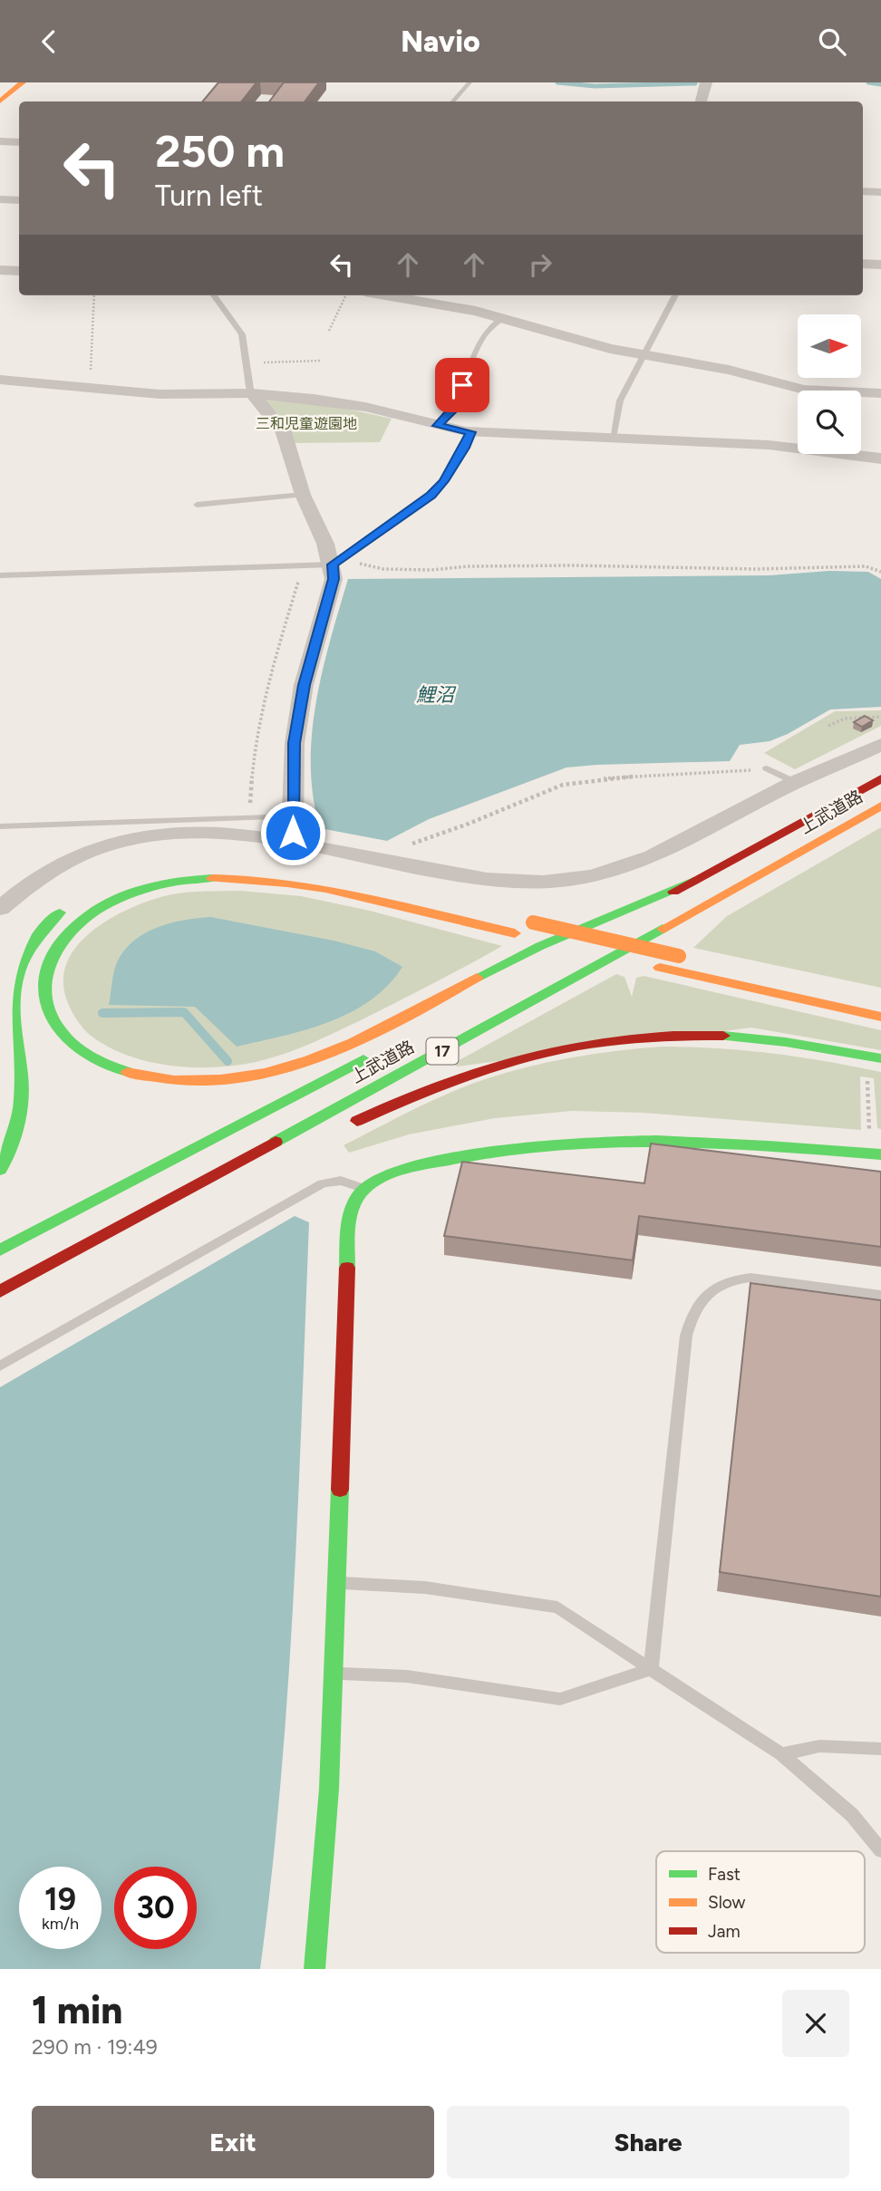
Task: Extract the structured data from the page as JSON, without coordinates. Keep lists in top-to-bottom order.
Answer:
{
  "streets": {
    "main road": ["上武道路", "17"]
  },
  "water": ["鯉沼"],
  "parks": ["三和児童遊園地"],
  "legend": ["Fast", "Slow", "Jam"],
  "north": "right",
  "page": {
    "header": "Navio",
    "turn": ["250 m", "Turn left"],
    "speed": "19 km/h",
    "limit": "30",
    "heading": ["1 min", "290 m · 19:49"],
    "buttons": ["Exit", "Share"]
  }
}
